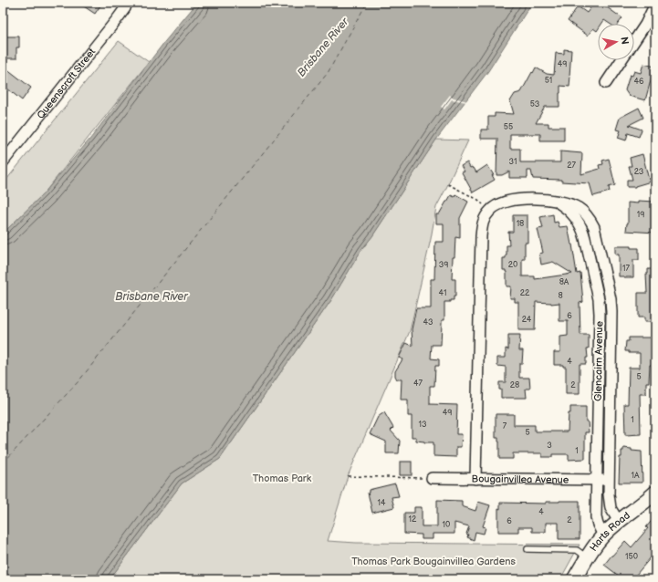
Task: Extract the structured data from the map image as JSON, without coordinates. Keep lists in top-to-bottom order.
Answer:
{
  "streets": {
    "street": [
      "Queenscroft Street",
      "Glencairn Avenue",
      "Bougainvillea Avenue",
      "Harts Road"
    ]
  },
  "crossings": [
    ["Glencairn Avenue", "Bougainvillea Avenue"],
    ["Glencairn Avenue", "Harts Road"]
  ],
  "water": ["Brisbane River"],
  "parks": ["Thomas Park", "Thomas Park Bougainvillea Gardens"],
  "house_numbers": [
    "49",
    "51",
    "46",
    "53",
    "55",
    "31",
    "27",
    "23",
    "19",
    "18",
    "39",
    "20",
    "17",
    "8A",
    "41",
    "22",
    "8",
    "6",
    "24",
    "43",
    "4",
    "5",
    "47",
    "28",
    "2",
    "49",
    "1",
    "13",
    "7",
    "5",
    "3",
    "1",
    "1A",
    "14",
    "4",
    "12",
    "2",
    "6",
    "10",
    "150"
  ],
  "north": "right"
}
